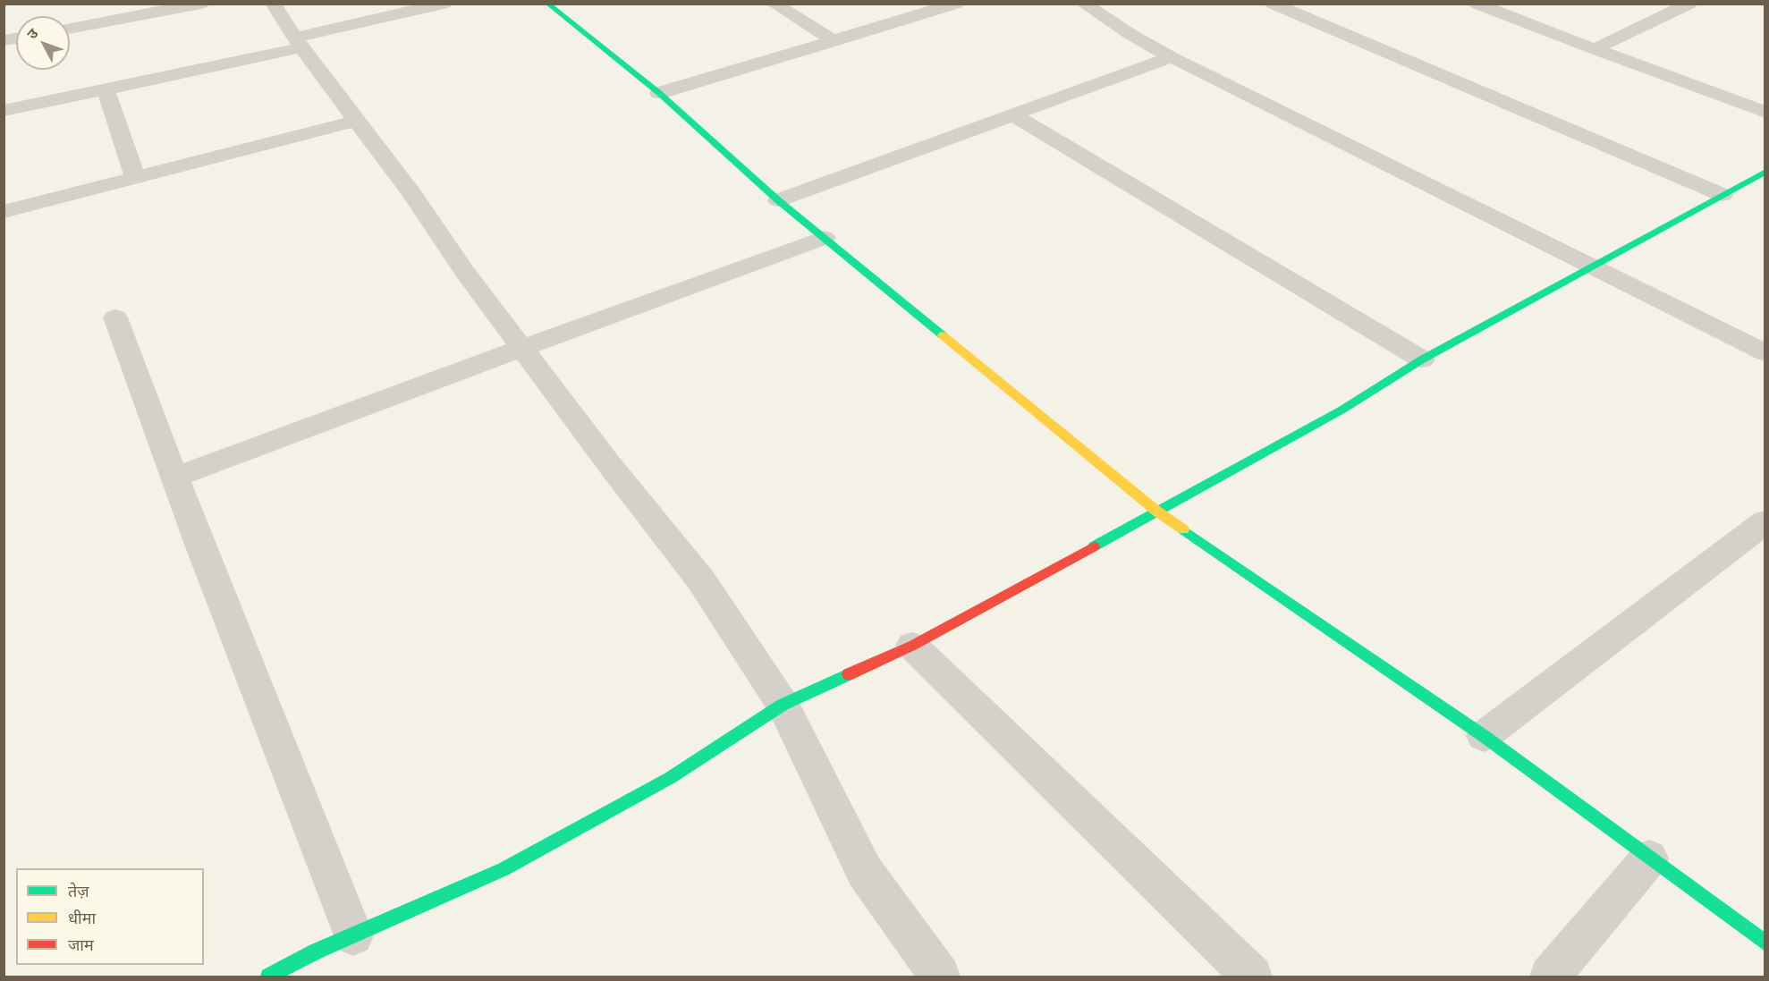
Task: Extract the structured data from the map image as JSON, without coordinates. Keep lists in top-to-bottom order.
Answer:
{
  "legend": ["तेज़", "धीमा", "जाम"],
  "north": "top left"
}
